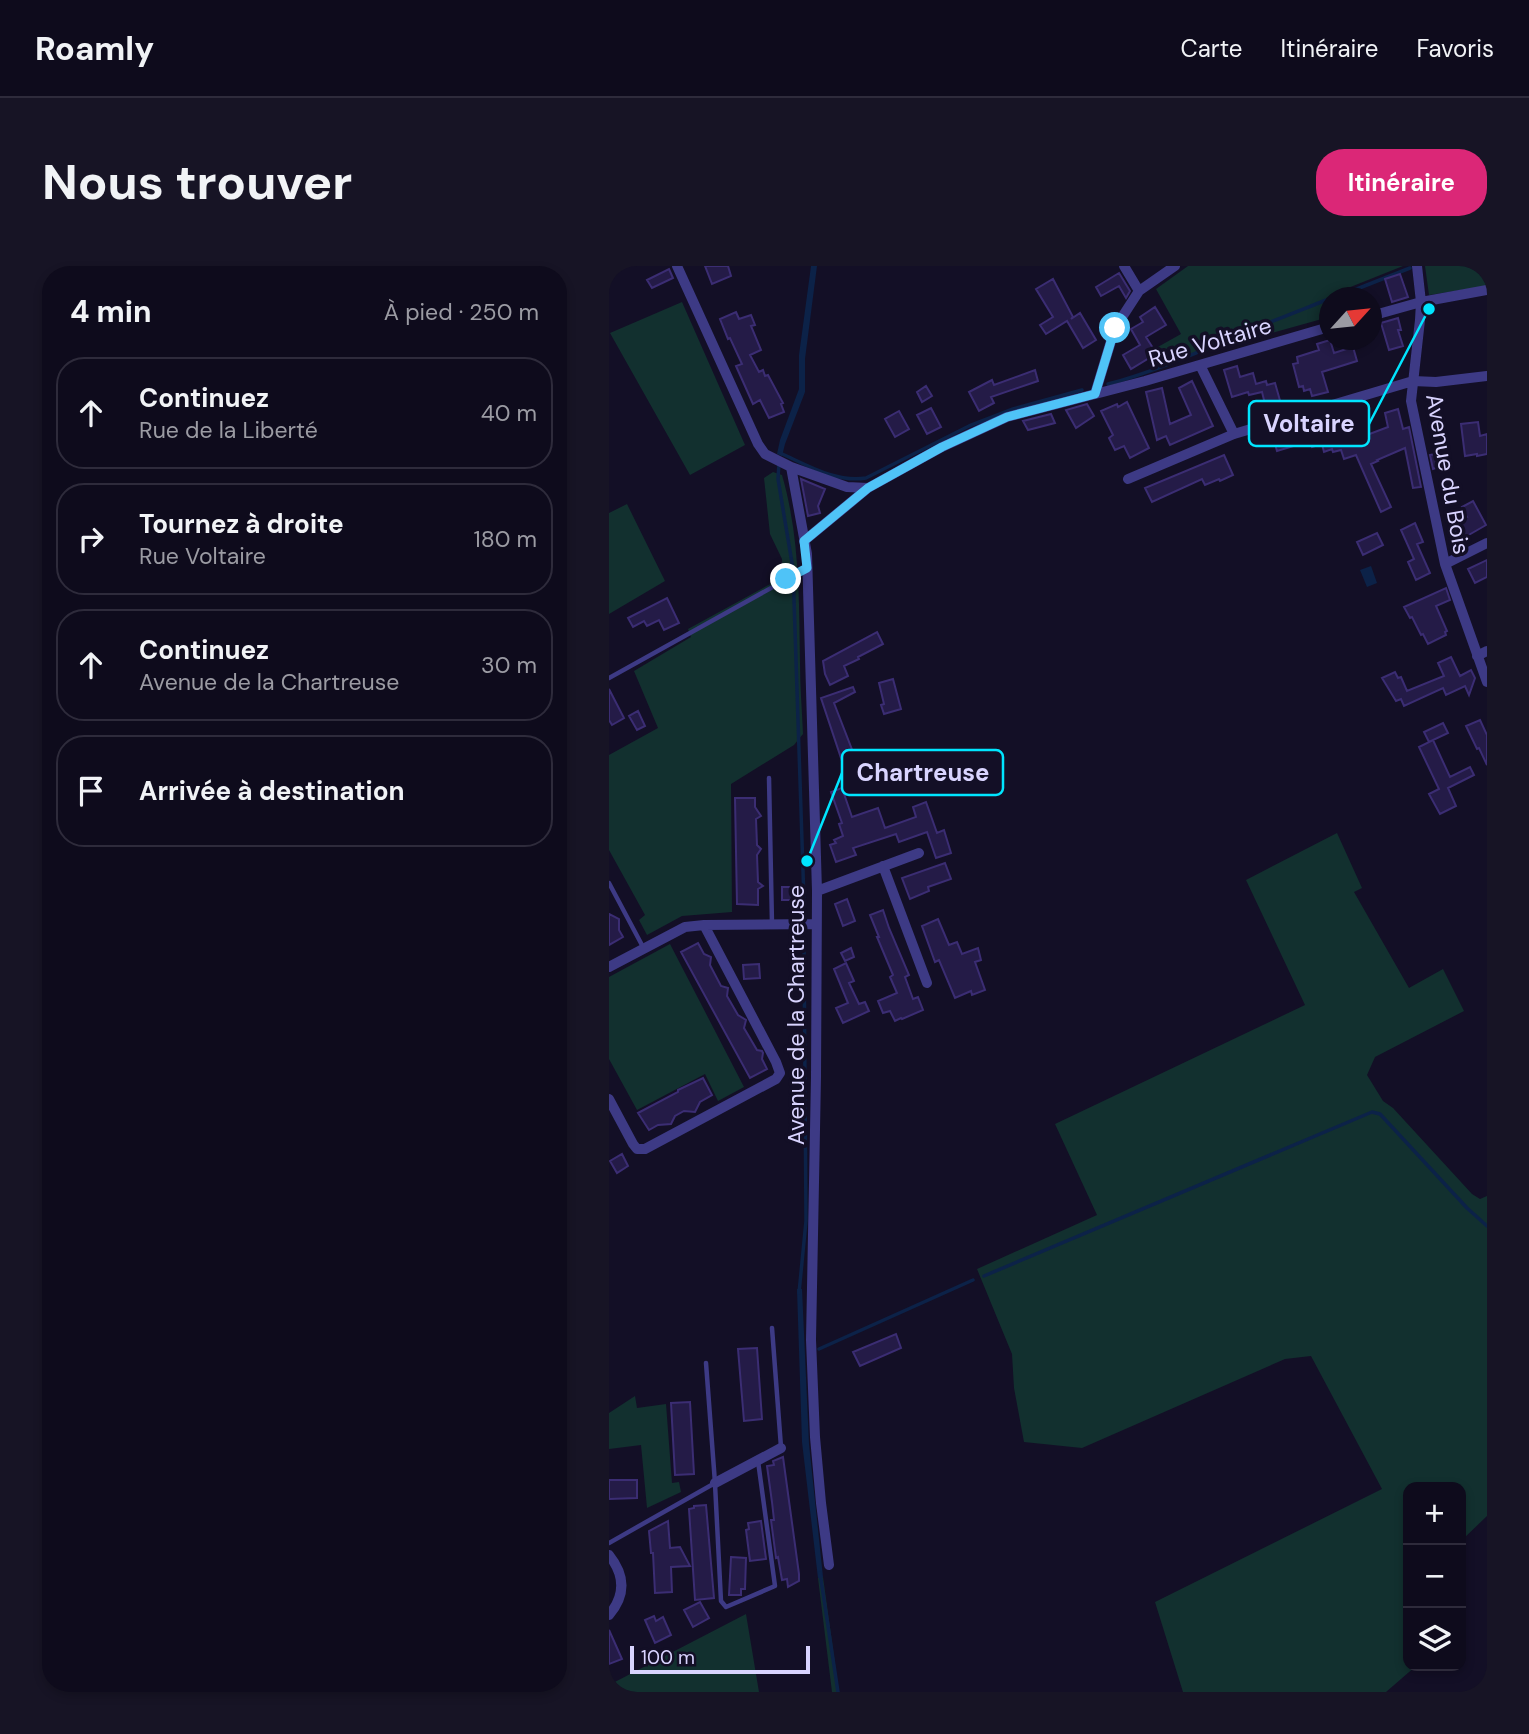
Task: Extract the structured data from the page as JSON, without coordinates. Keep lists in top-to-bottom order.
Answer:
{
  "streets": {
    "street": ["Rue Voltaire", "Avenue du Bois", "Avenue de la Chartreuse"]
  },
  "crossings": [
    ["Rue Voltaire", "Avenue de la Chartreuse"]
  ],
  "places": ["Voltaire", "Chartreuse"],
  "scale_bar": "100 m",
  "north": "top right",
  "page": {
    "header": "Roamly",
    "nav": ["Carte", "Itinéraire", "Favoris"],
    "buttons": "Itinéraire",
    "title": "Nous trouver",
    "heading": ["4 min", "À pied · 250 m"],
    "list": [
      ["Continuez", "Rue de la Liberté", "40 m"],
      ["Tournez à droite", "Rue Voltaire", "180 m"],
      ["Continuez", "Avenue de la Chartreuse", "30 m"],
      "Arrivée à destination"
    ],
    "map_buttons": ["+", "−"],
    "scale": "100 m"
  }
}
